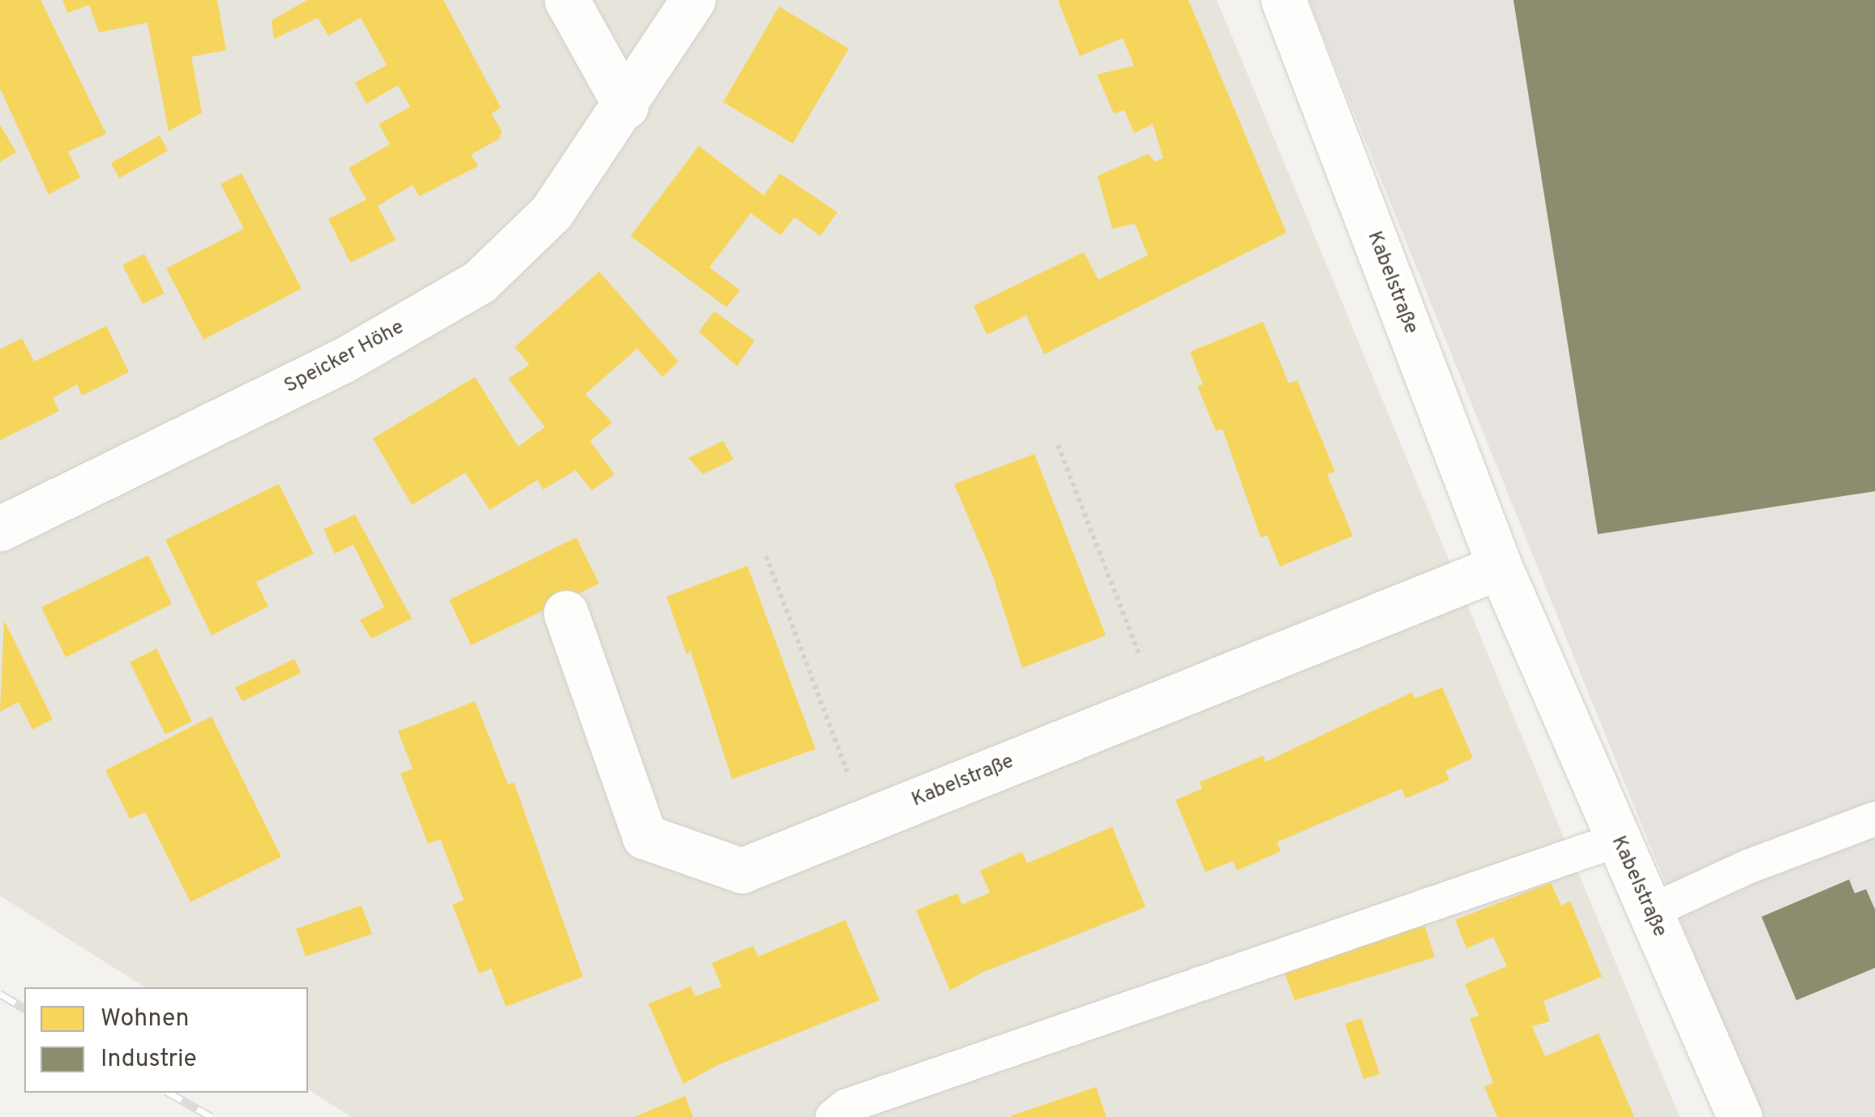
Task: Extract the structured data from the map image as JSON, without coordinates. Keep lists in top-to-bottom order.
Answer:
{
  "streets": {
    "street": ["Kabelstraße", "Speicker Höhe"]
  },
  "legend": ["Wohnen", "Industrie"]
}
